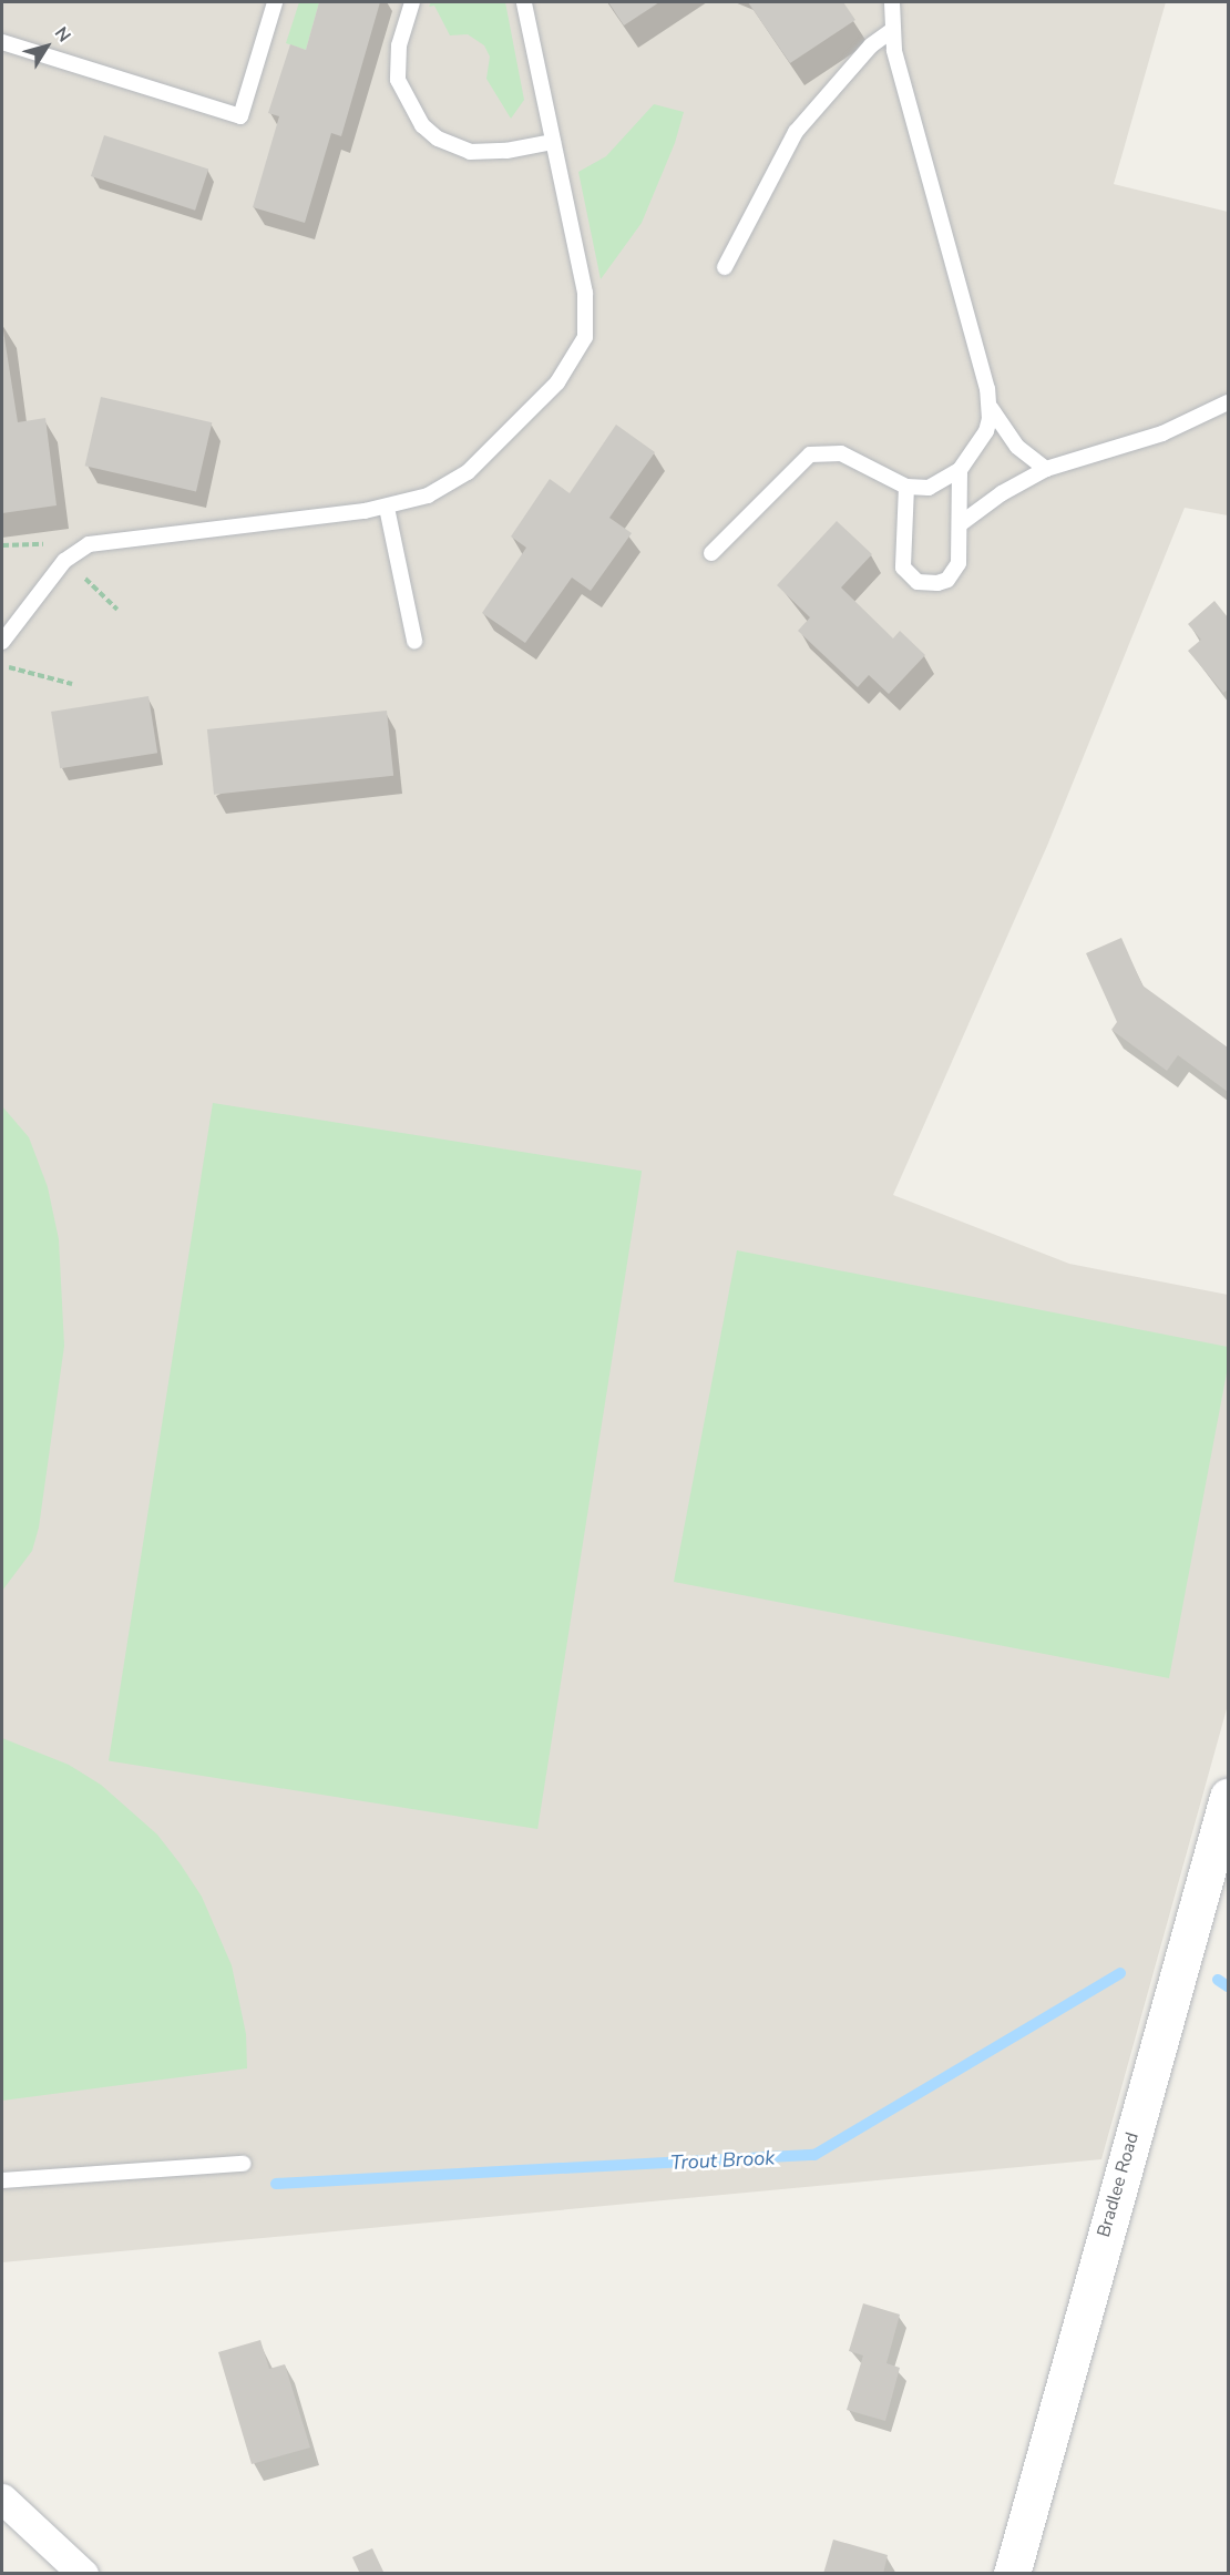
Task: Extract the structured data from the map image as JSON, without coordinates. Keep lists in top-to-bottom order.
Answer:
{
  "streets": {
    "street": ["Bradlee Road"]
  },
  "water": ["Trout Brook"],
  "north": "top right"
}
